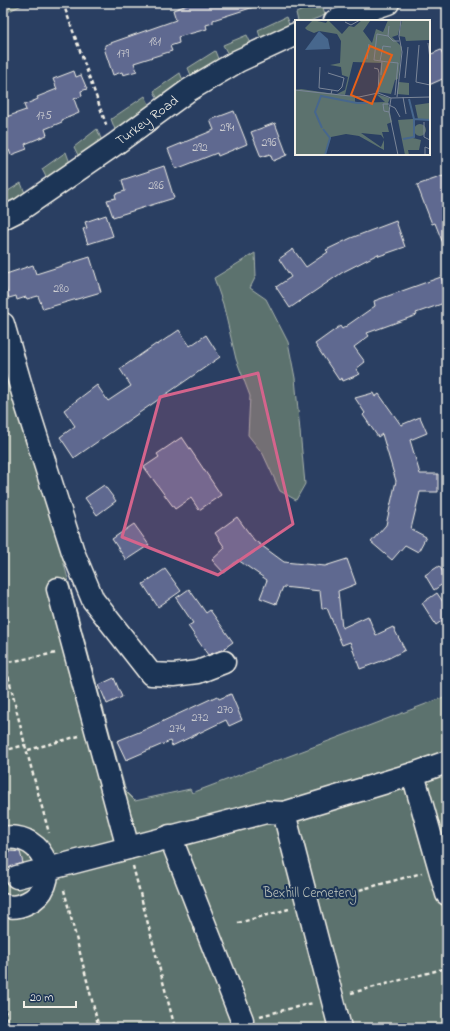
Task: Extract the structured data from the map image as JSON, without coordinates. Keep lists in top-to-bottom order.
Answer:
{
  "streets": {
    "street": ["Turkey Road"]
  },
  "parks": ["Bexhill Cemetery"],
  "house_numbers": [
    "181",
    "179",
    "175",
    "294",
    "296",
    "292",
    "286",
    "280",
    "270",
    "272",
    "274"
  ],
  "scale_bar": "20 m"
}
